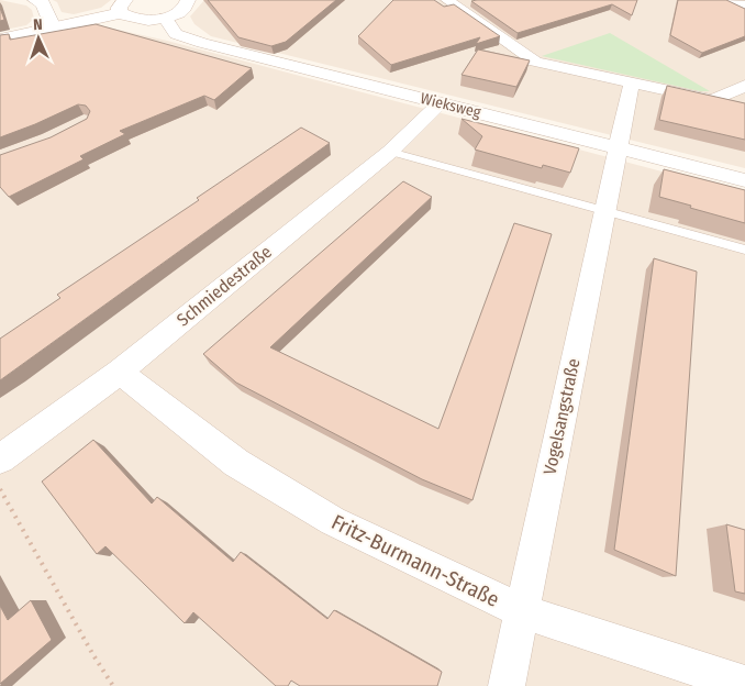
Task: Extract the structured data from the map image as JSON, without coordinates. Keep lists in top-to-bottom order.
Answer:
{
  "streets": {
    "street": [
      "Wieksweg",
      "Schmiedestraße",
      "Vogelsangstraße",
      "Fritz-Burmann-Straße"
    ]
  },
  "crossings": [
    ["Wieksweg", "Schmiedestraße"],
    ["Wieksweg", "Vogelsangstraße"],
    ["Schmiedestraße", "Fritz-Burmann-Straße"],
    ["Vogelsangstraße", "Fritz-Burmann-Straße"]
  ],
  "north": "top"
}
